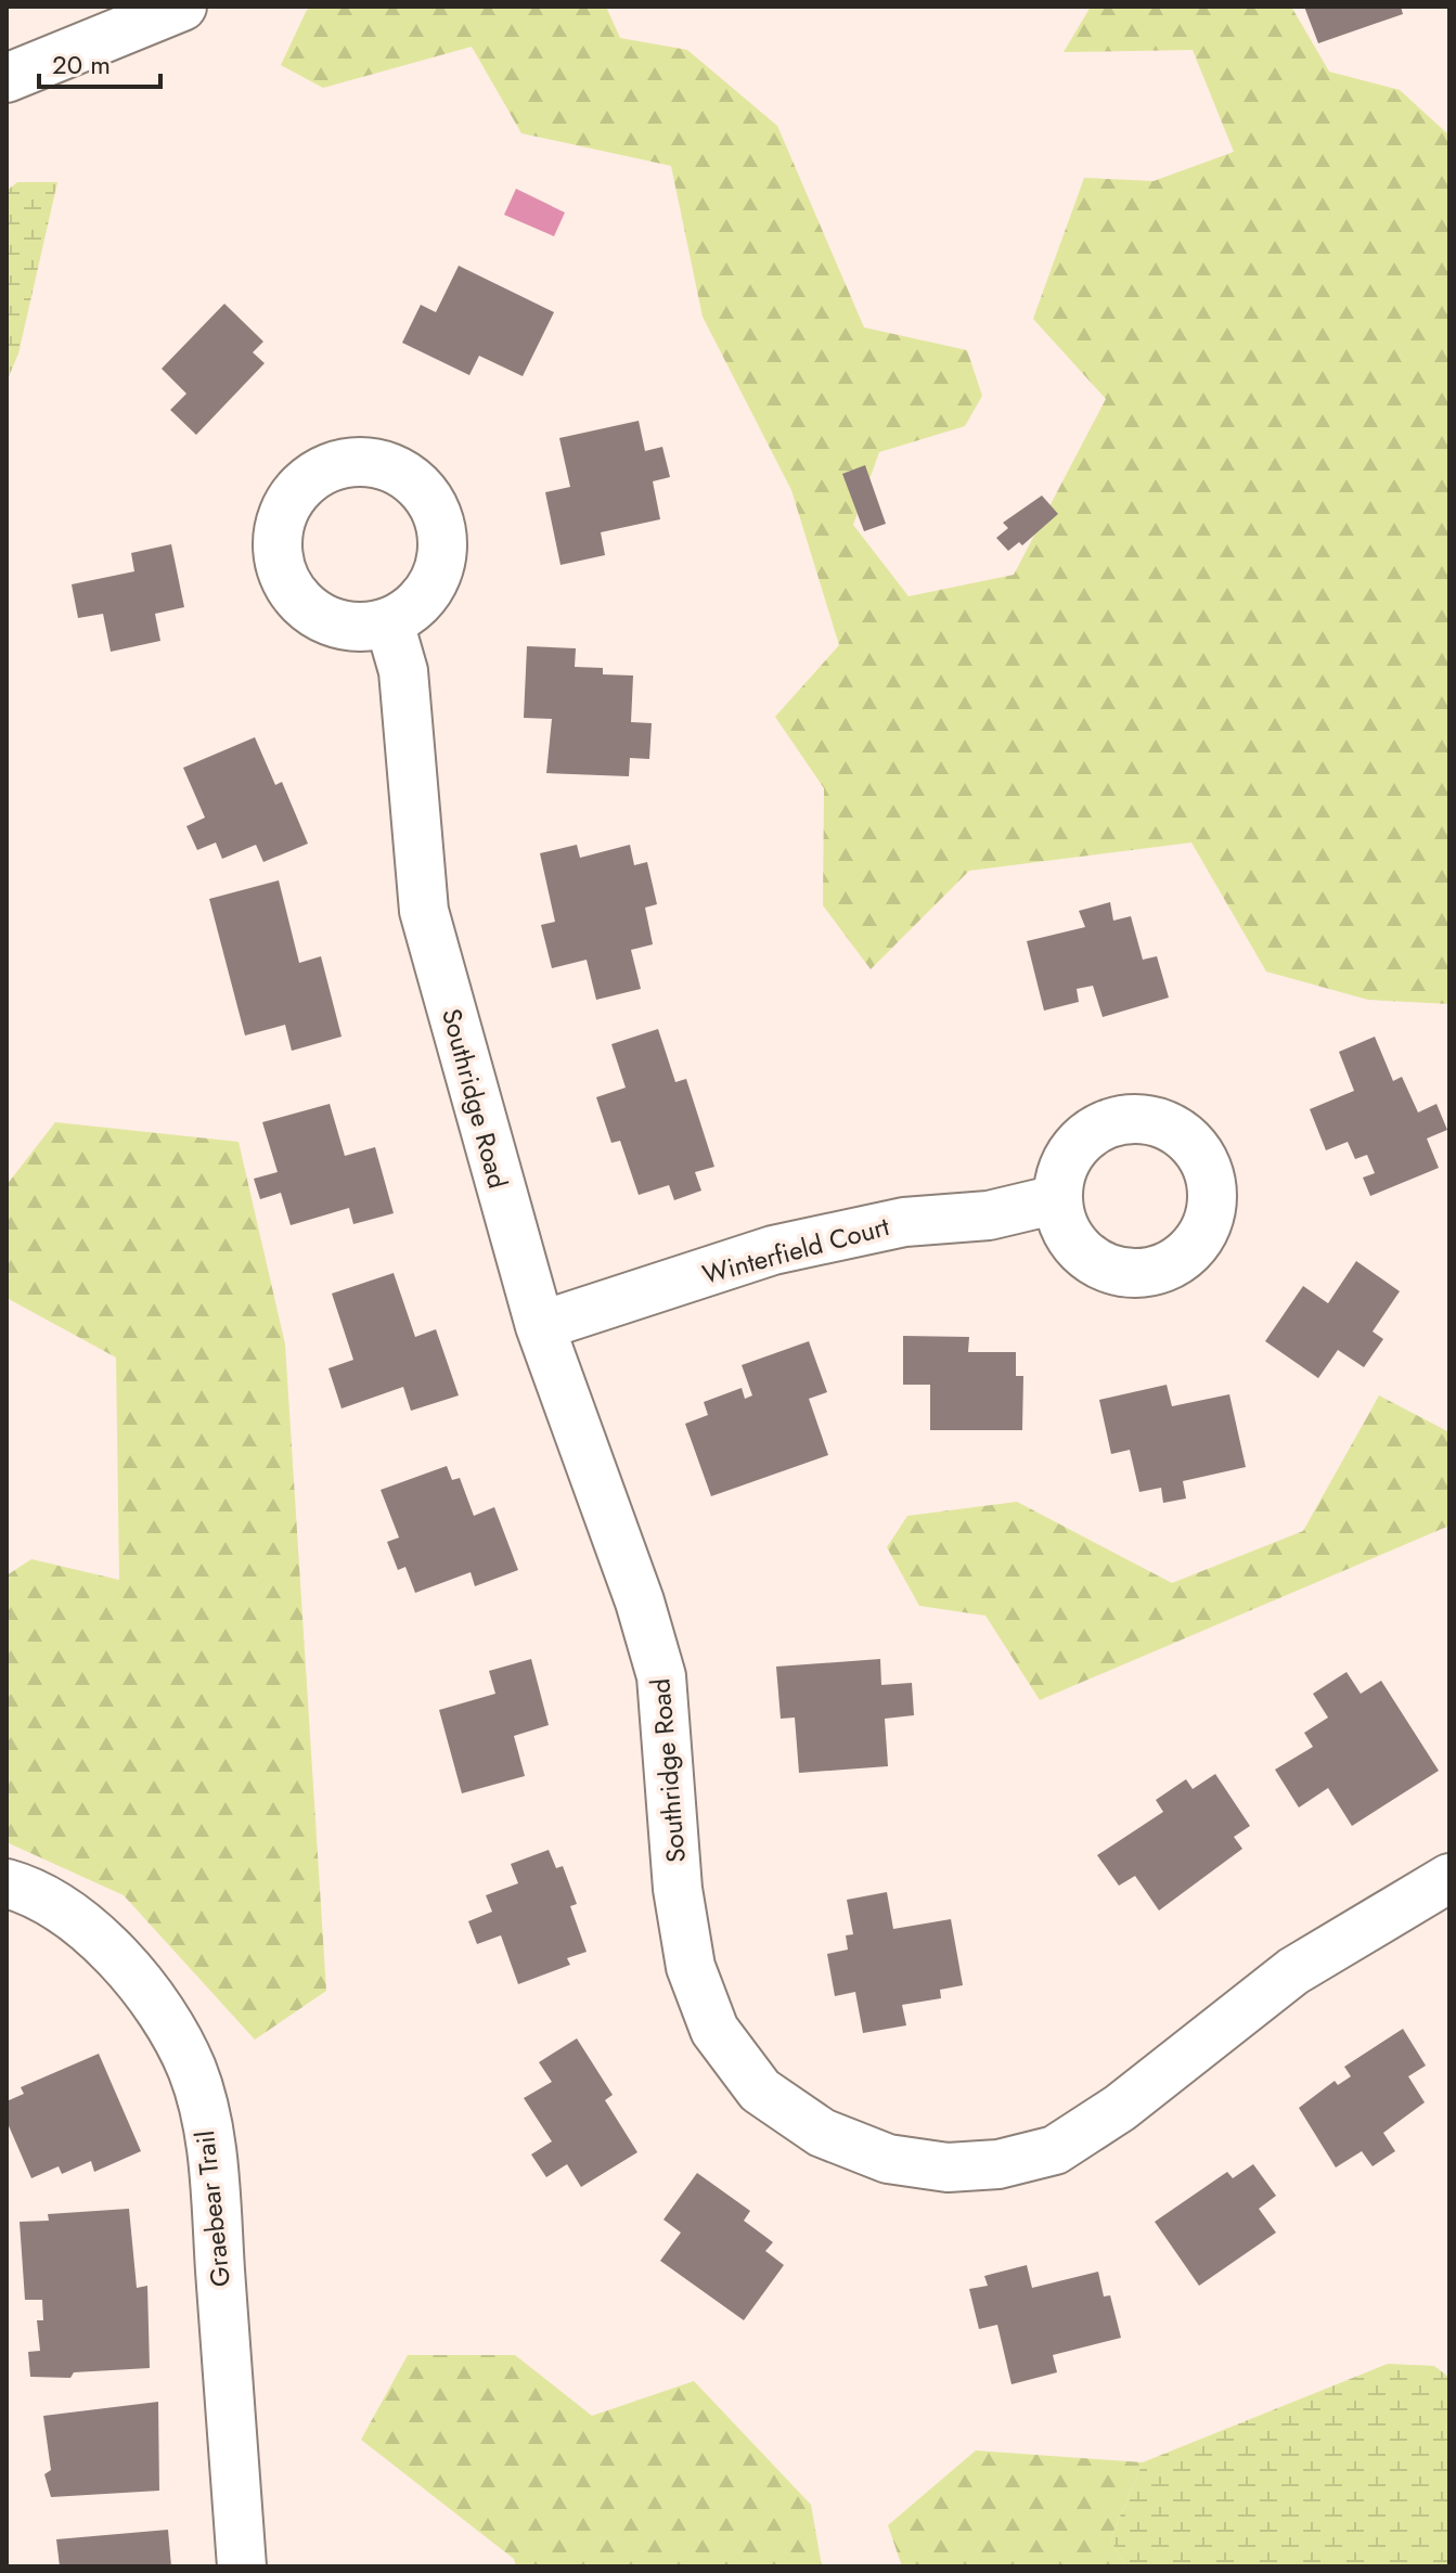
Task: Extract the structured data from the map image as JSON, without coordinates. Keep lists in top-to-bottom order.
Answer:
{
  "streets": {
    "street": ["Southridge Road", "Winterfield Court", "Graebear Trail"]
  },
  "crossings": [
    ["Southridge Road", "Winterfield Court"]
  ],
  "scale_bar": "20 m"
}
